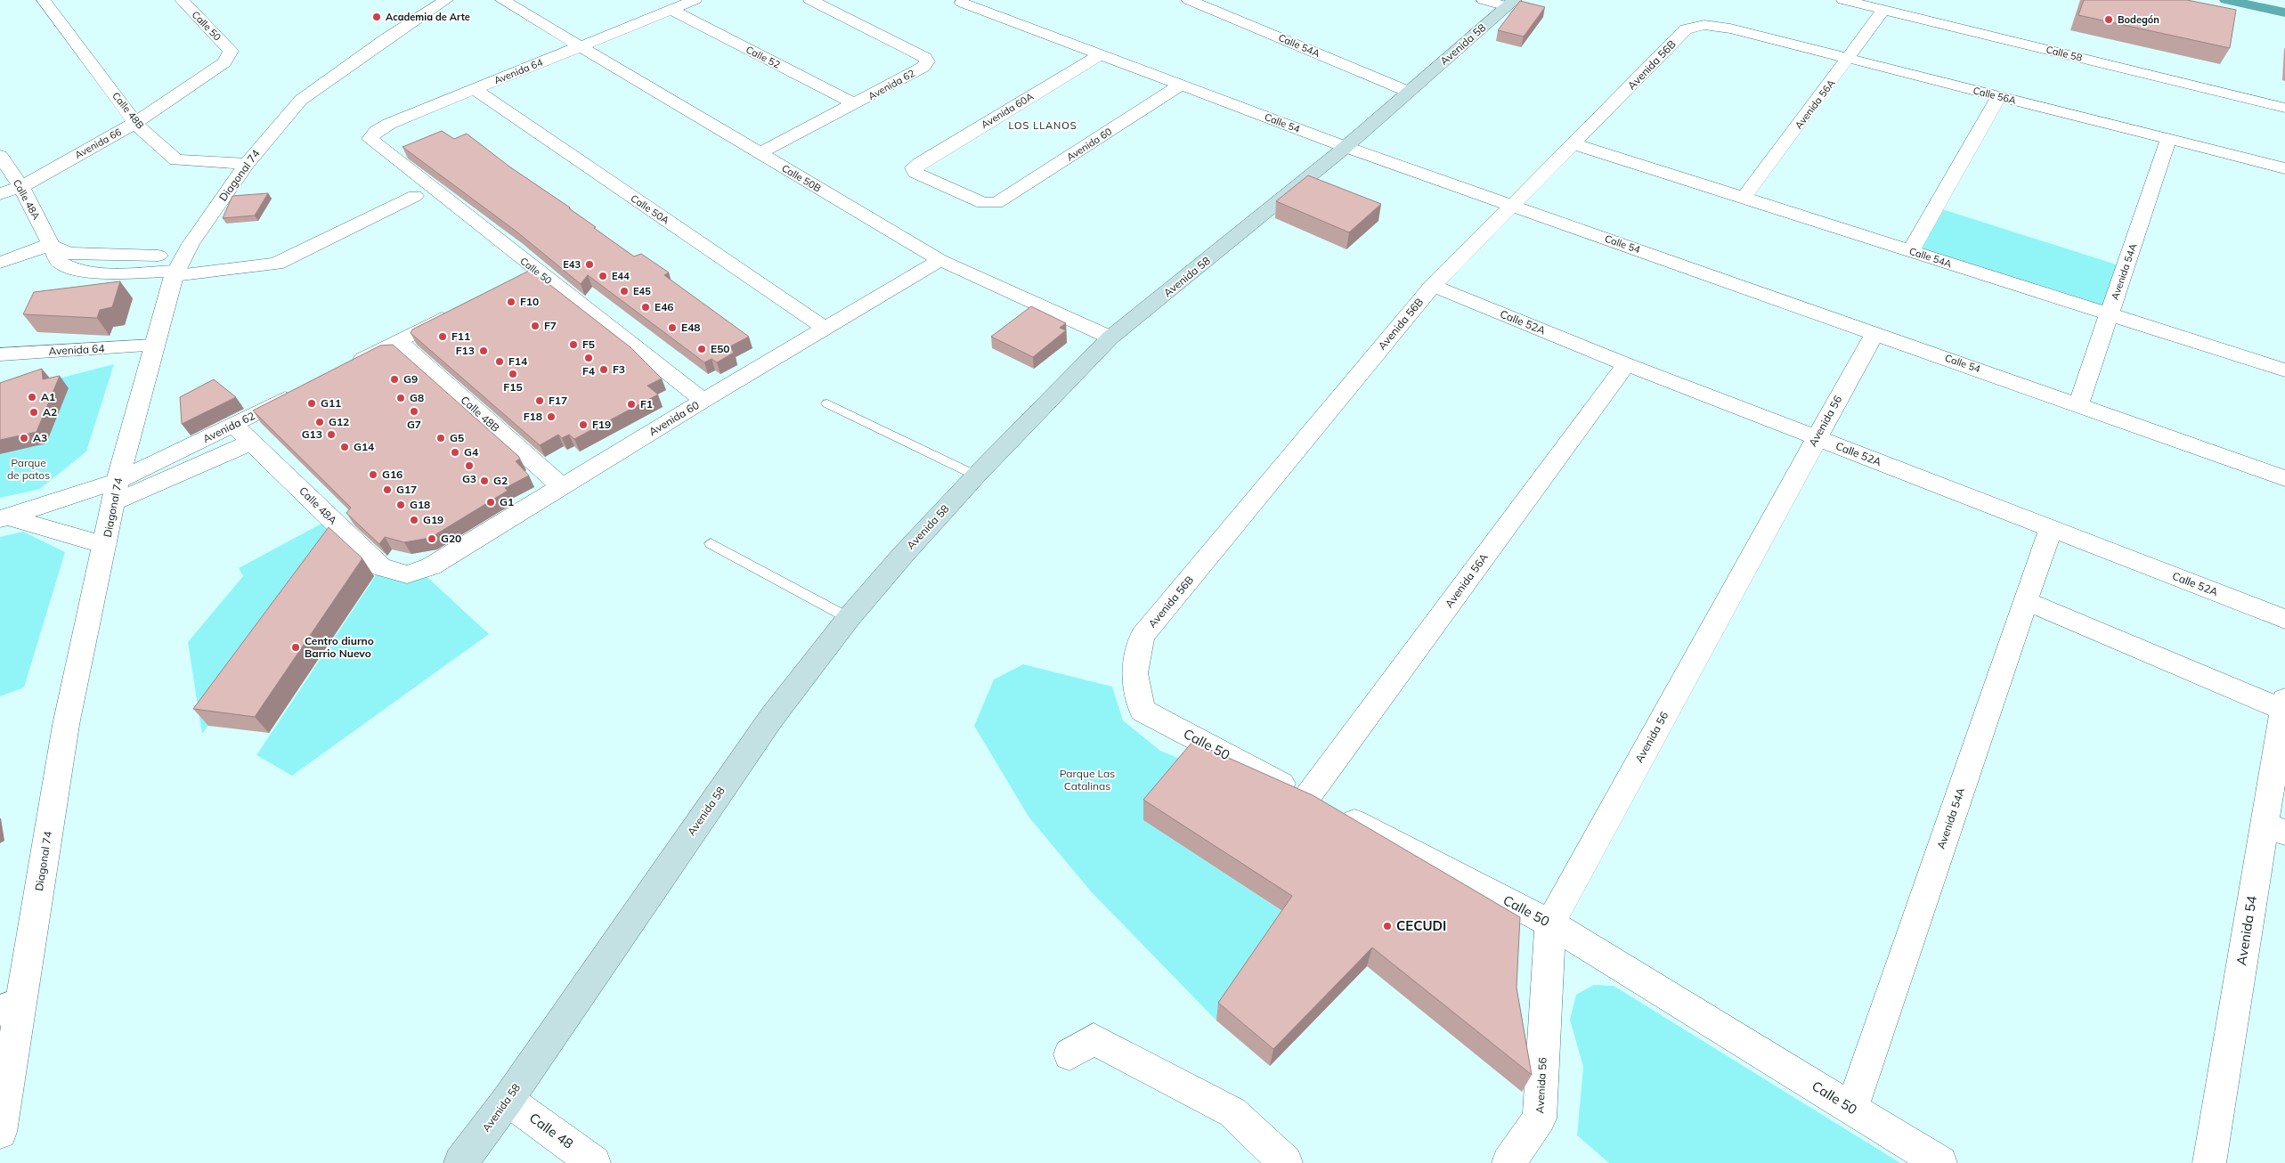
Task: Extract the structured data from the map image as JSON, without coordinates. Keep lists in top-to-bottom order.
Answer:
{
  "streets": {
    "main road": ["Avenida 58"],
    "street": [
      "Calle 50",
      "Calle 54A",
      "Calle 58",
      "Calle 52",
      "Avenida 56B",
      "Avenida 64",
      "Avenida 62",
      "Calle 56A",
      "Avenida 56A",
      "Calle 48B",
      "Avenida 60A",
      "Calle 54",
      "Avenida 66",
      "Avenida 60",
      "Diagonal 74",
      "Calle 50B",
      "Calle 48A",
      "Calle 50A",
      "Avenida 54A",
      "Calle 52A",
      "Avenida 56",
      "Avenida 54",
      "Calle 48"
    ]
  },
  "crossings": [
    ["Calle 50", "Avenida 56B"],
    ["Calle 50", "Avenida 64"],
    ["Calle 50", "Avenida 56A"],
    ["Calle 50", "Avenida 66"],
    ["Calle 50", "Avenida 60"],
    ["Calle 50", "Avenida 54A"],
    ["Calle 50", "Avenida 56"],
    ["Avenida 58", "Calle 54A"],
    ["Avenida 58", "Calle 54"],
    ["Avenida 58", "Calle 50B"],
    ["Avenida 58", "Calle 48"],
    ["Calle 54A", "Avenida 56B"],
    ["Calle 54A", "Avenida 56A"],
    ["Calle 54A", "Avenida 54A"],
    ["Calle 58", "Avenida 56A"],
    ["Calle 52", "Avenida 64"],
    ["Calle 52", "Avenida 62"],
    ["Avenida 56B", "Calle 56A"],
    ["Avenida 56B", "Calle 54"],
    ["Avenida 56B", "Calle 52A"],
    ["Avenida 64", "Diagonal 74"],
    ["Avenida 64", "Calle 50B"],
    ["Avenida 64", "Calle 50A"],
    ["Avenida 62", "Diagonal 74"],
    ["Avenida 62", "Calle 50B"],
    ["Avenida 62", "Calle 48A"],
    ["Calle 56A", "Avenida 56A"],
    ["Calle 56A", "Avenida 54A"],
    ["Avenida 56A", "Calle 52A"],
    ["Calle 48B", "Avenida 66"],
    ["Calle 48B", "Avenida 60"],
    ["Calle 48B", "Diagonal 74"],
    ["Avenida 60A", "Calle 54"],
    ["Avenida 60A", "Avenida 60"],
    ["Calle 54", "Avenida 60"],
    ["Calle 54", "Avenida 54A"],
    ["Calle 54", "Avenida 56"],
    ["Avenida 66", "Calle 48A"],
    ["Avenida 60", "Calle 50B"],
    ["Avenida 60", "Calle 48A"],
    ["Avenida 60", "Calle 50A"],
    ["Diagonal 74", "Calle 48A"],
    ["Avenida 54A", "Calle 52A"],
    ["Calle 52A", "Avenida 56"]
  ],
  "districts": ["LOS LLANOS"],
  "parks": ["Parque de patos", "Parque Las Catalinas"],
  "places": [
    "Academia de Arte",
    "Bodegón",
    "E43",
    "E44",
    "E45",
    "F10",
    "E46",
    "F7",
    "E48",
    "F11",
    "F5",
    "E50",
    "F13",
    "F4",
    "F14",
    "F3",
    "F15",
    "G9",
    "A1",
    "G8",
    "F17",
    "G11",
    "F1",
    "G7",
    "A2",
    "F18",
    "G12",
    "F19",
    "G13",
    "A3",
    "G5",
    "G14",
    "G4",
    "G3",
    "G16",
    "G2",
    "G17",
    "G1",
    "G18",
    "G19",
    "G20",
    "Centro diurno Barrio Nuevo",
    "CECUDI"
  ]
}
